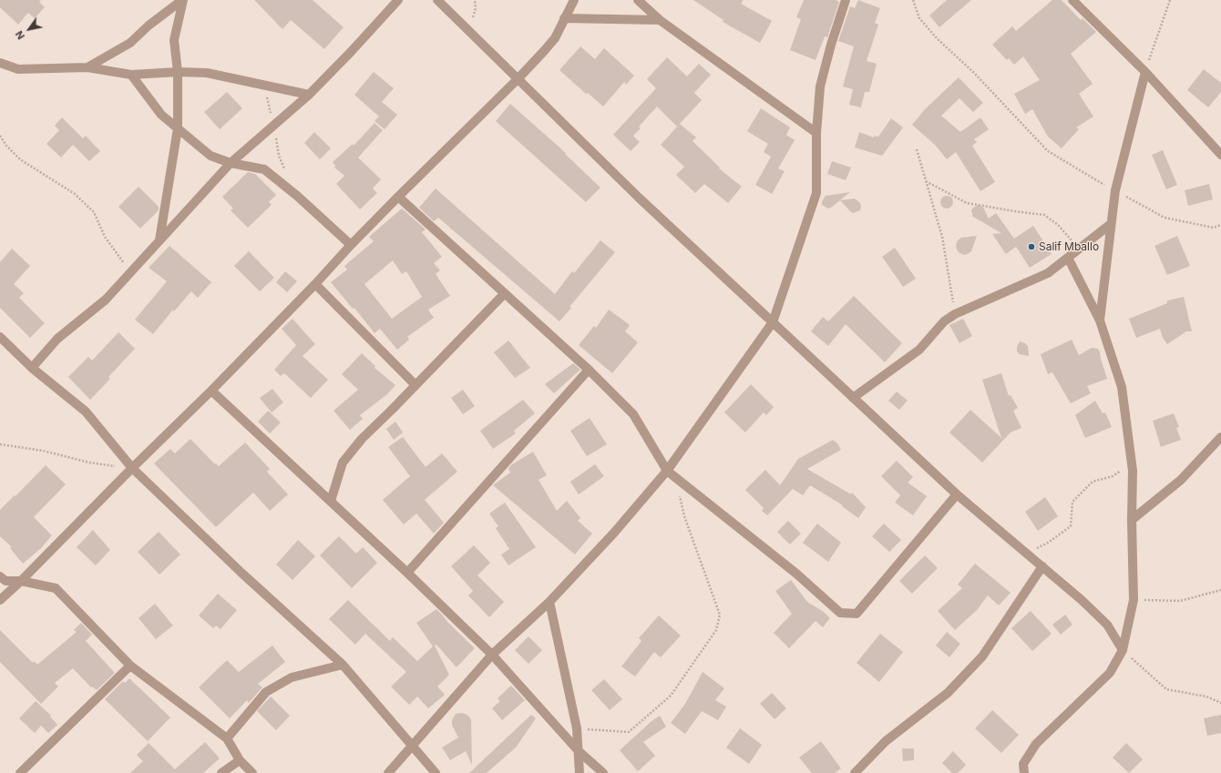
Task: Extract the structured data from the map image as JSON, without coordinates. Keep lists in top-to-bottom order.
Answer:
{
  "places": ["Salif Mballo"],
  "north": "bottom left"
}
